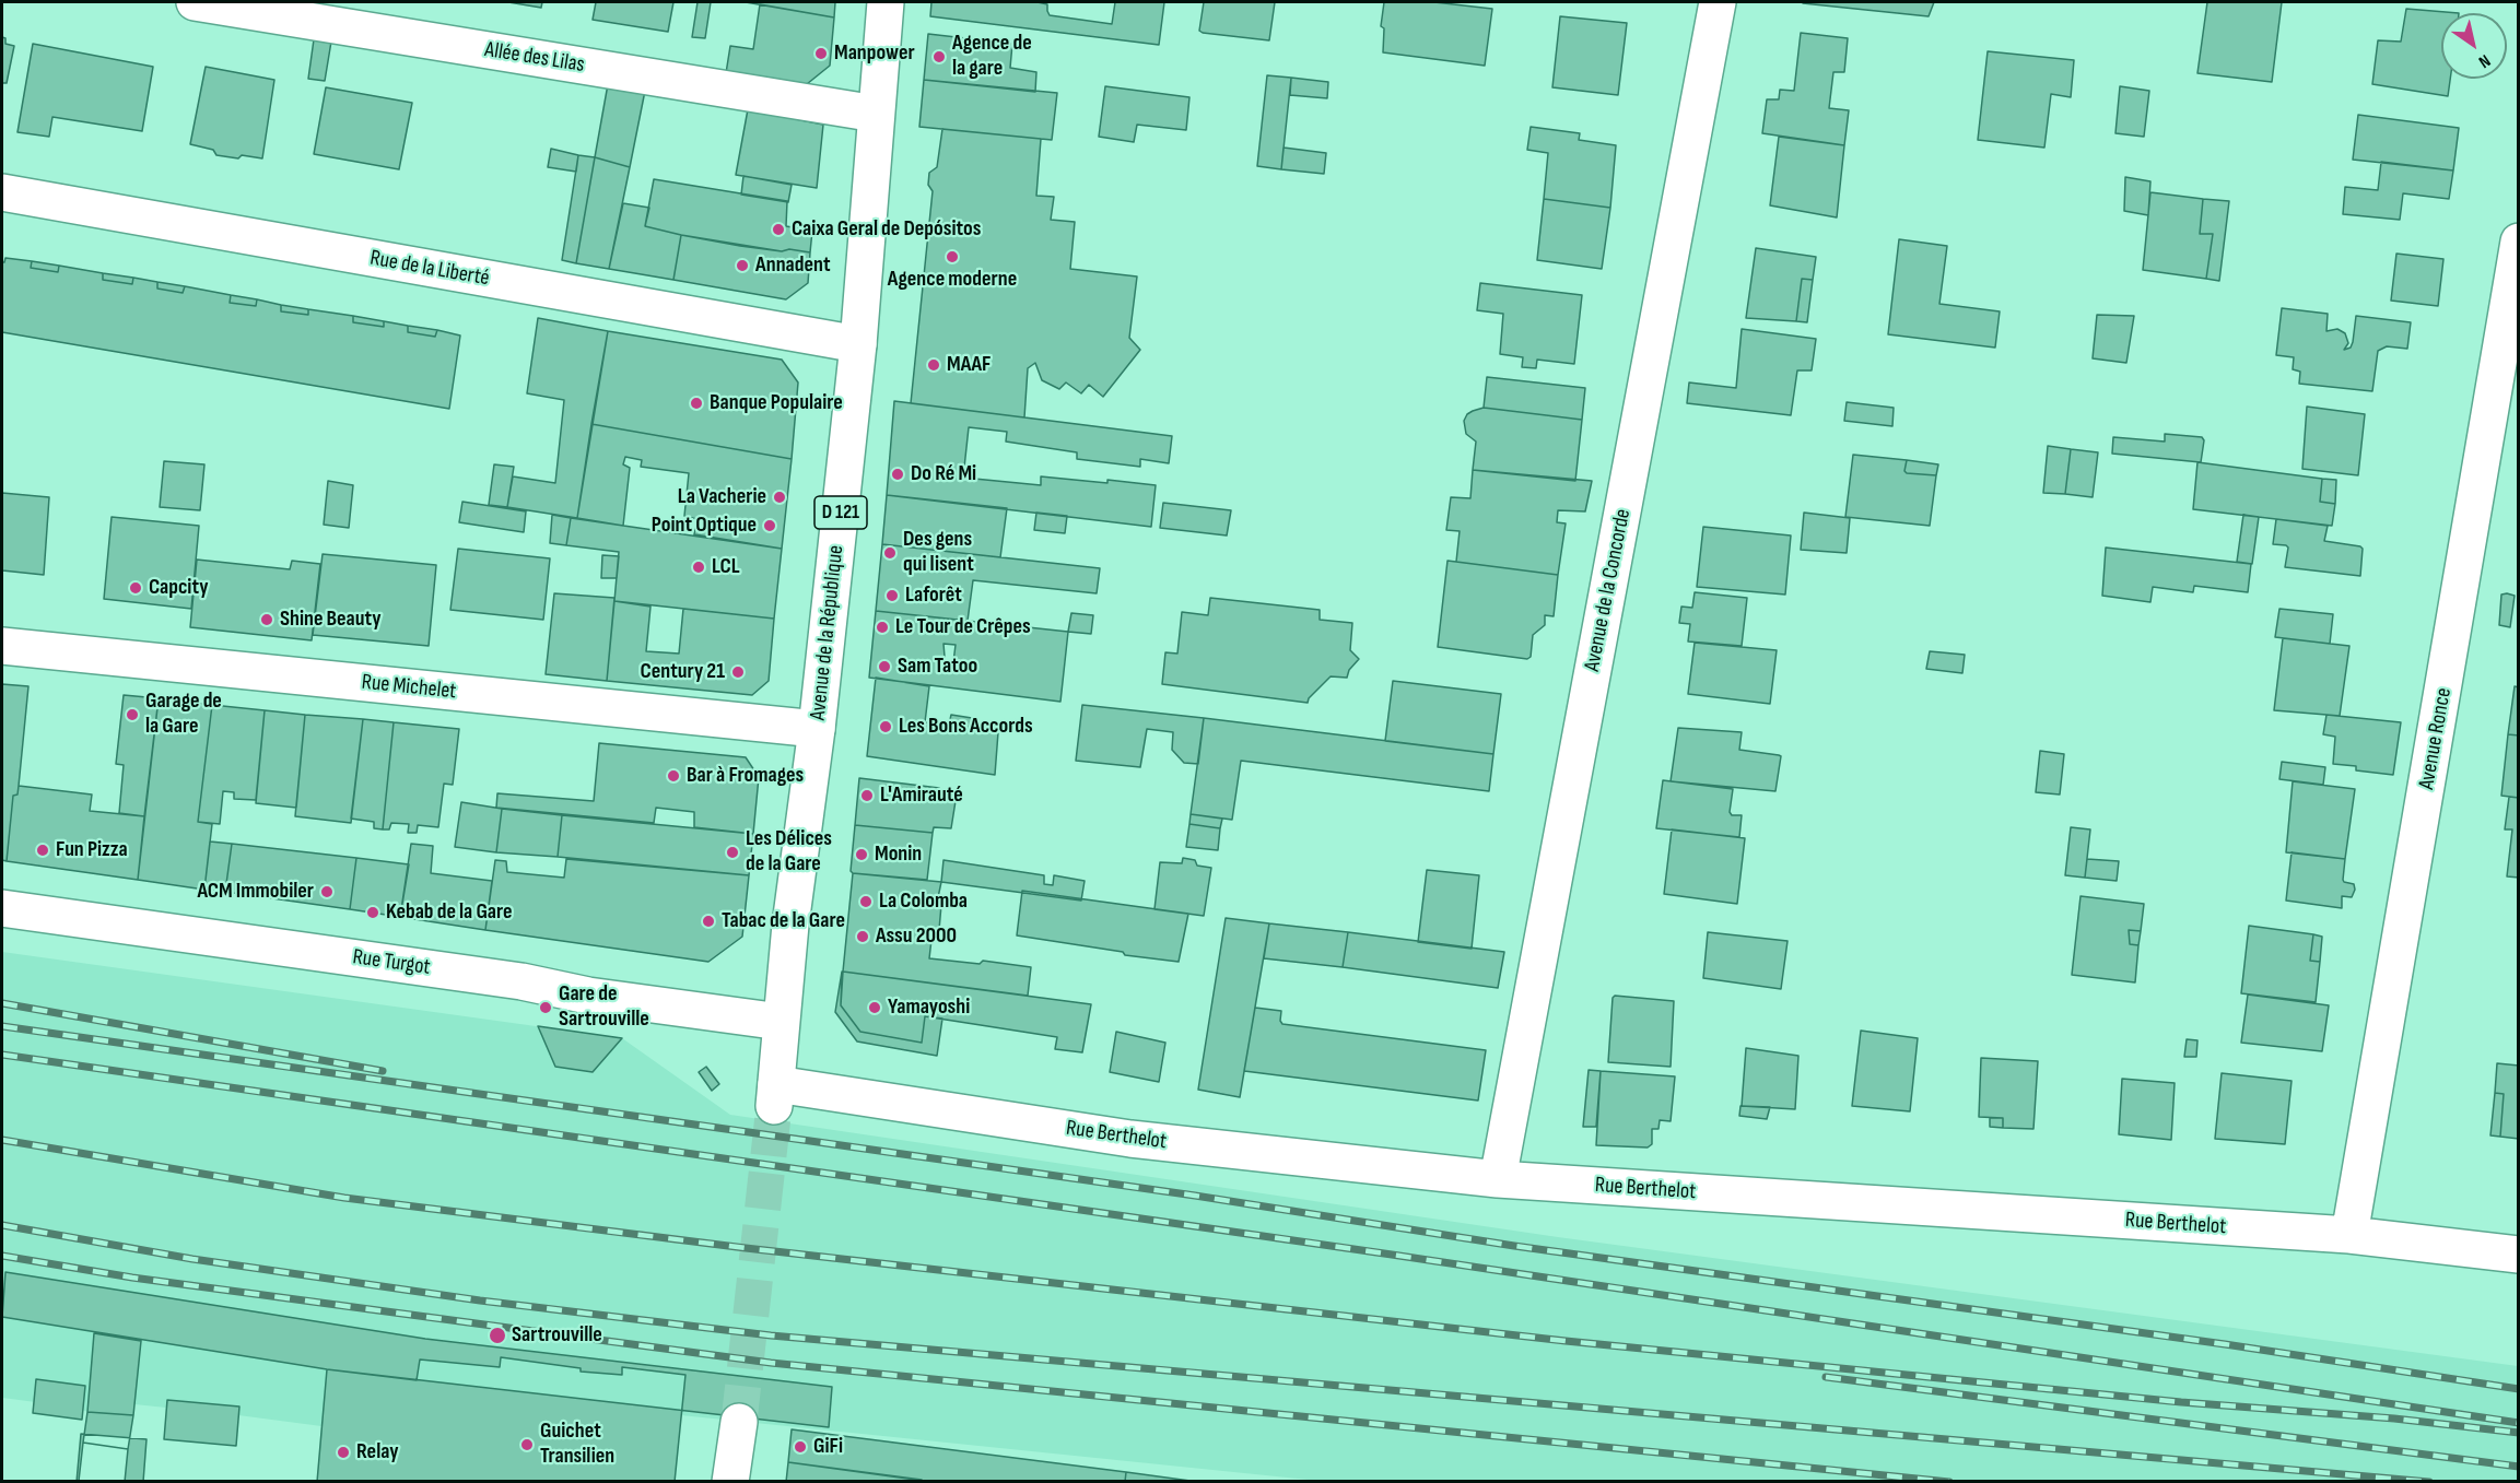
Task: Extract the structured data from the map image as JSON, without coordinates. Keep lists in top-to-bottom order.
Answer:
{
  "streets": {
    "street": [
      "Allée des Lilas",
      "Rue de la Liberté",
      "D 121",
      "Avenue de la Concorde",
      "Avenue de la République",
      "Rue Michelet",
      "Avenue Ronce",
      "Rue Turgot",
      "Rue Berthelot"
    ]
  },
  "crossings": [
    ["Allée des Lilas", "Avenue de la République"],
    ["Rue de la Liberté", "Avenue de la République"],
    ["Avenue de la Concorde", "Rue Berthelot"],
    ["Avenue de la République", "Rue Michelet"],
    ["Avenue de la République", "Rue Turgot"],
    ["Avenue de la République", "Rue Berthelot"],
    ["Avenue Ronce", "Rue Berthelot"]
  ],
  "places": [
    "Manpower",
    "Agence de la gare",
    "Caixa Geral de Depósitos",
    "Agence moderne",
    "Annadent",
    "MAAF",
    "Banque Populaire",
    "Do Ré Mi",
    "La Vacherie",
    "Point Optique",
    "Des gens qui lisent",
    "LCL",
    "Capcity",
    "Laforêt",
    "Shine Beauty",
    "Le Tour de Crêpes",
    "Sam Tatoo",
    "Century 21",
    "Garage de la Gare",
    "Les Bons Accords",
    "Bar à Fromages",
    "L'Amirauté",
    "Fun Pizza",
    "Les Délices de la Gare",
    "Monin",
    "ACM Immobiler",
    "La Colomba",
    "Kebab de la Gare",
    "Tabac de la Gare",
    "Assu 2000",
    "Gare de Sartrouville",
    "Yamayoshi",
    "Sartrouville",
    "Guichet Transilien",
    "GiFi",
    "Relay"
  ],
  "north": "bottom right"
}
